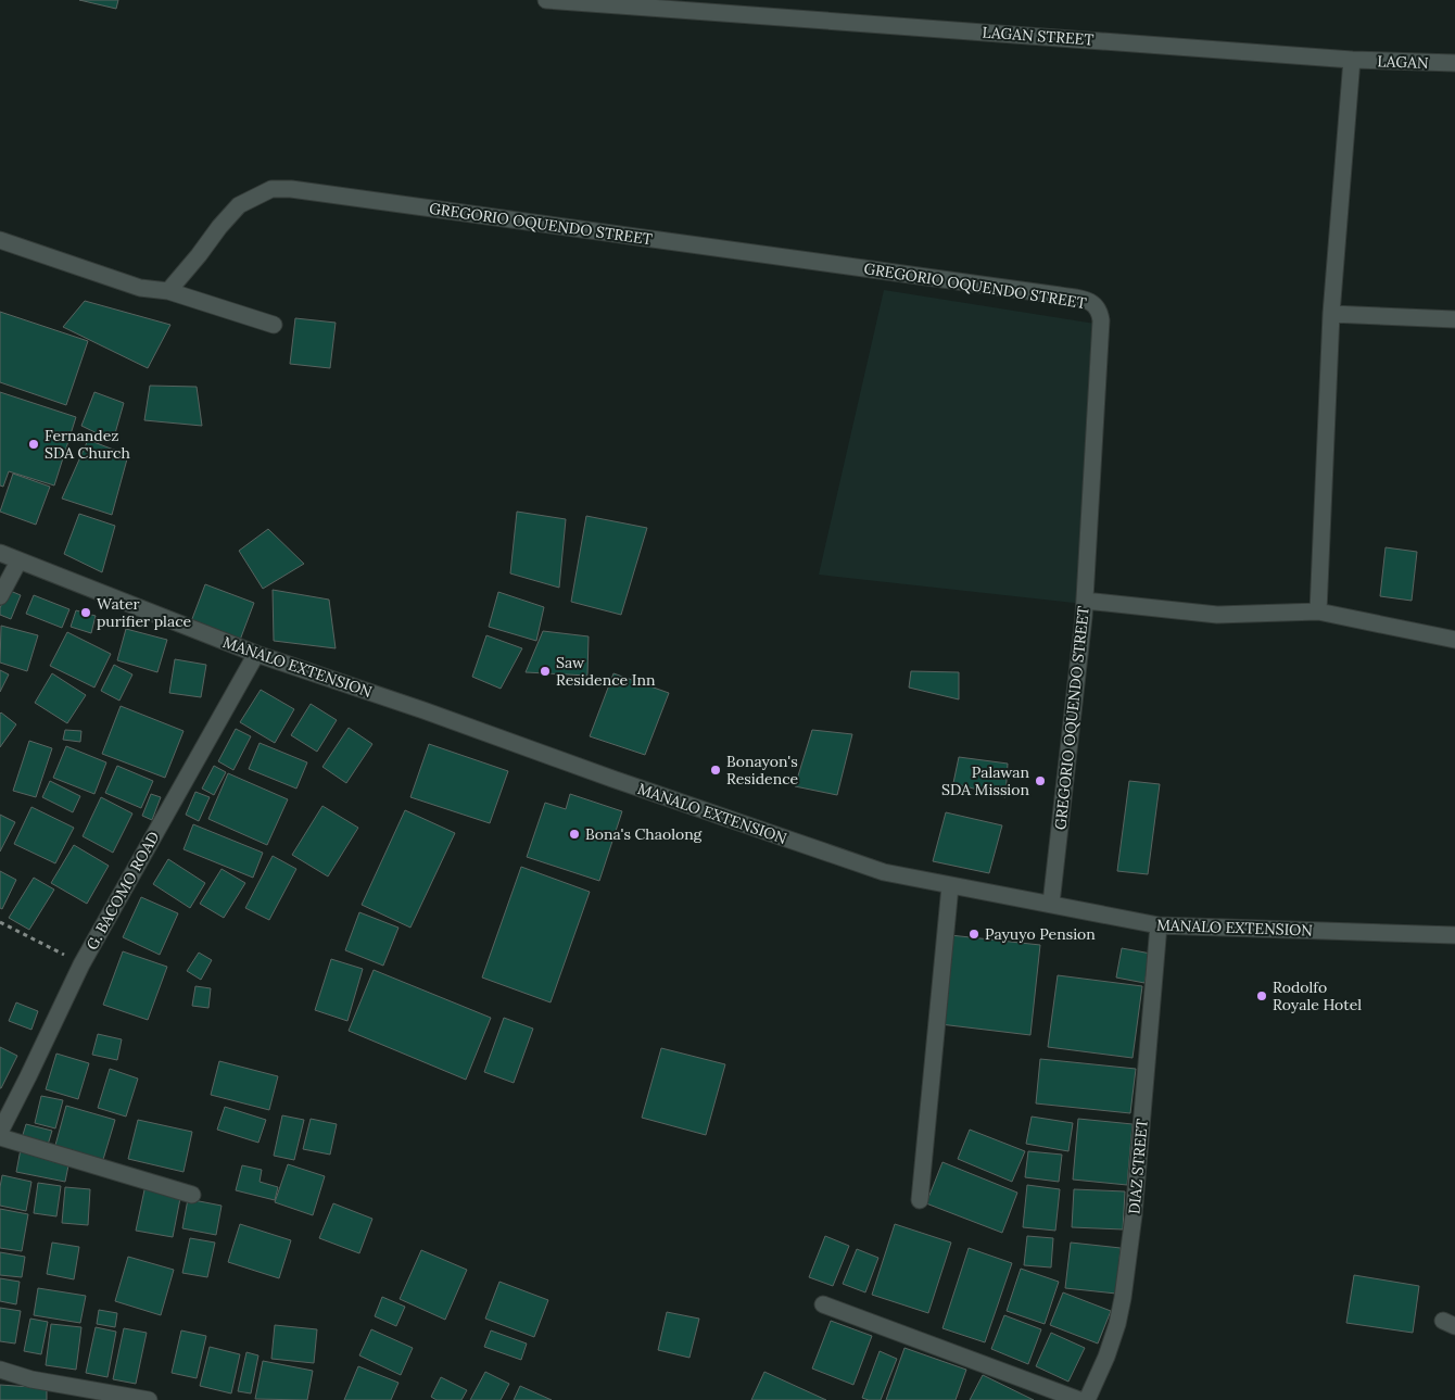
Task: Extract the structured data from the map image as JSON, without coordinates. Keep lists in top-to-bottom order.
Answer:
{
  "streets": {
    "street": [
      "LAGAN STREET",
      "LAGAN",
      "GREGORIO OQUENDO STREET",
      "MANALO EXTENSION",
      "G. BACOMO ROAD",
      "DIAZ STREET"
    ]
  },
  "crossings": [
    ["LAGAN STREET", "LAGAN"],
    ["GREGORIO OQUENDO STREET", "MANALO EXTENSION"],
    ["MANALO EXTENSION", "G. BACOMO ROAD"],
    ["MANALO EXTENSION", "DIAZ STREET"]
  ],
  "places": [
    "Fernandez SDA Church",
    "Water purifier place",
    "Saw Residence Inn",
    "Bonayon's Residence",
    "Palawan SDA Mission",
    "Bona's Chaolong",
    "Payuyo Pension",
    "Rodolfo Royale Hotel"
  ]
}
